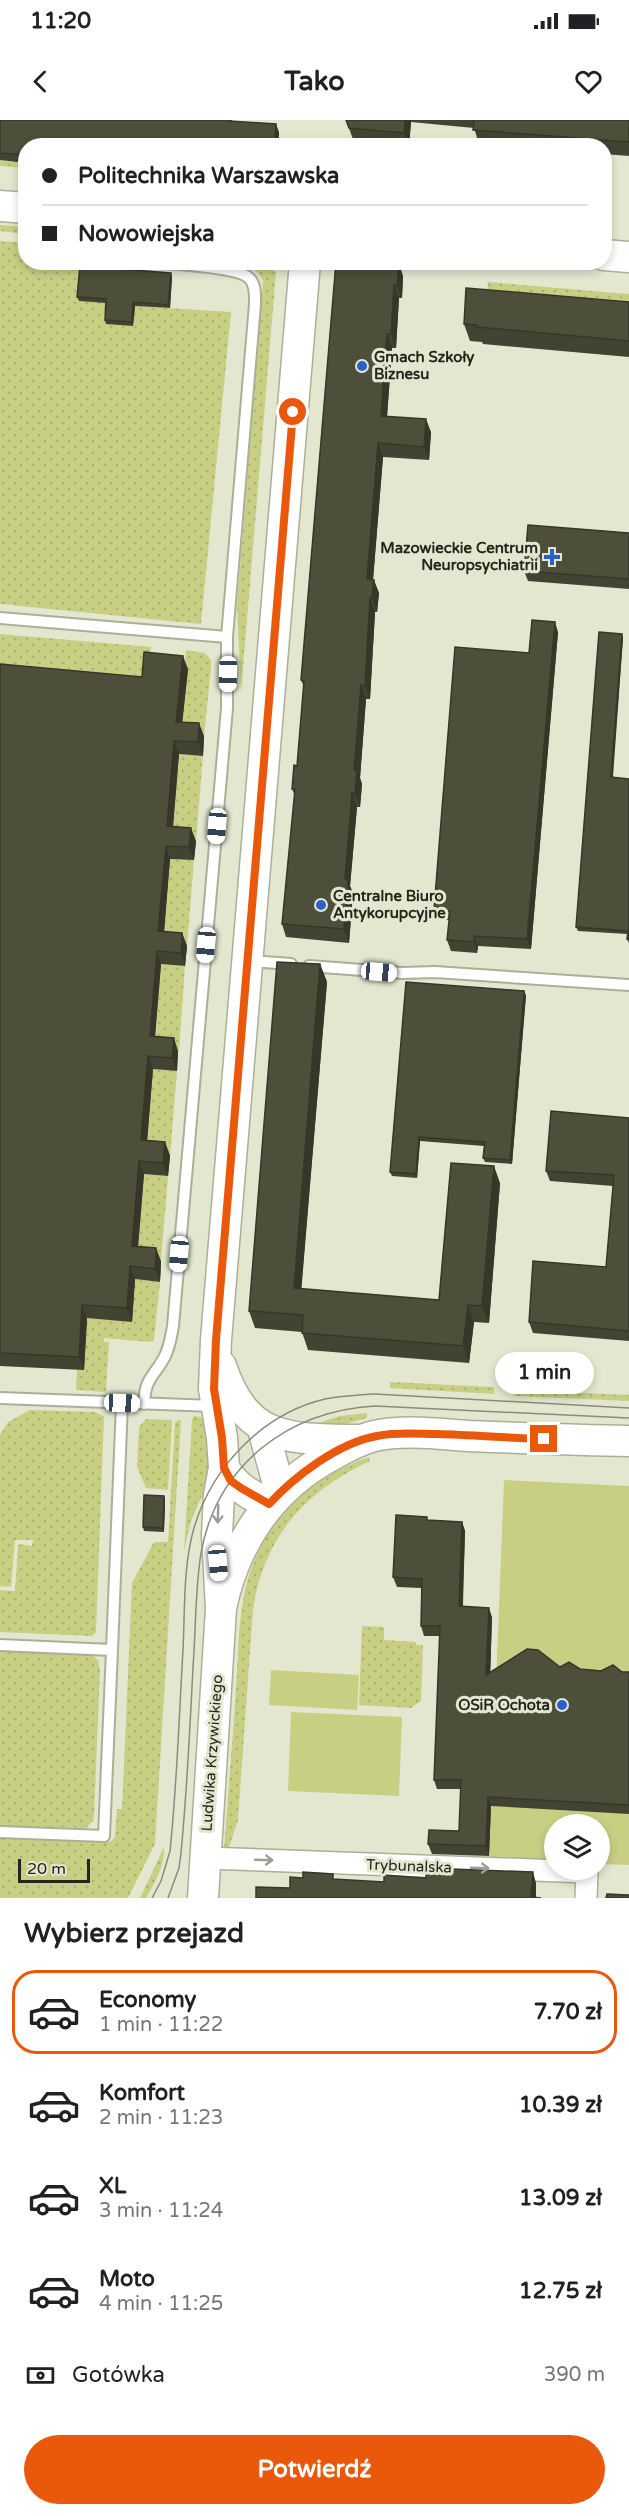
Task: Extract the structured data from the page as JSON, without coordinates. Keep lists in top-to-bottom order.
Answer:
{
  "streets": {
    "street": ["Ludwika Krzywickiego", "Trybunalska"]
  },
  "crossings": [
    ["Ludwika Krzywickiego", "Trybunalska"]
  ],
  "one_way": ["Trybunalska"],
  "places": {
    "other": ["Gmach Szkoły Biznesu", "Centralne Biuro Antykorupcyjne", "OSiR Ochota"],
    "health": ["Mazowieckie Centrum Neuropsychiatrii"]
  },
  "scale_bar": "20 m",
  "page": {
    "status": "11:20",
    "header": "Tako",
    "banner": ["Politechnika Warszawska", "Nowowiejska"],
    "bubble": "1 min",
    "scale": "20 m",
    "heading": "Wybierz przejazd",
    "list": [
      {
        "name": "Economy",
        "note": "1 min · 11:22",
        "value": "7.70 zł"
      },
      {
        "name": "Komfort",
        "note": "2 min · 11:23",
        "value": "10.39 zł"
      },
      {
        "name": "XL",
        "note": "3 min · 11:24",
        "value": "13.09 zł"
      },
      {
        "name": "Moto",
        "note": "4 min · 11:25",
        "value": "12.75 zł"
      }
    ],
    "pay": ["Gotówka", "390 m"],
    "buttons": "Potwierdź"
  }
}
